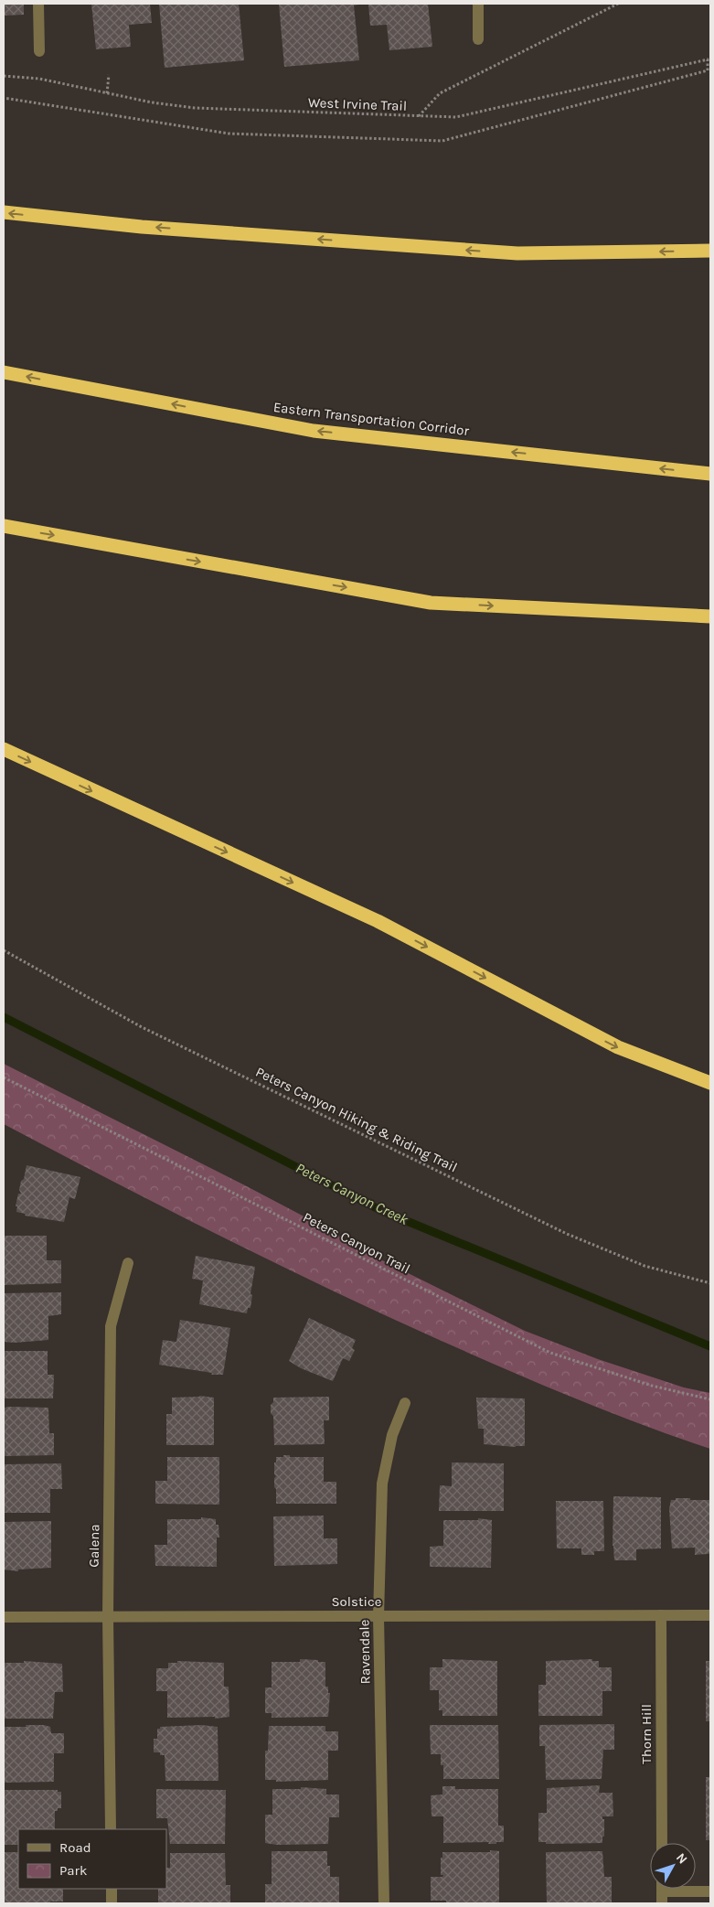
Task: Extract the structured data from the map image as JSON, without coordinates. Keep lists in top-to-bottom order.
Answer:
{
  "streets": {
    "highway": ["Eastern Transportation Corridor"],
    "street": [
      "Galena",
      "Solstice",
      "Ravendale",
      "Thorn Hill"
    ],
    "path": ["West Irvine Trail", "Peters Canyon Hiking & Riding Trail", "Peters Canyon Trail"]
  },
  "crossings": [
    ["Galena", "Solstice"],
    ["Solstice", "Ravendale"],
    ["Solstice", "Thorn Hill"]
  ],
  "one_way": ["Eastern Transportation Corridor"],
  "water": ["Peters Canyon Creek"],
  "legend": ["Road", "Park"],
  "north": "top right"
}
